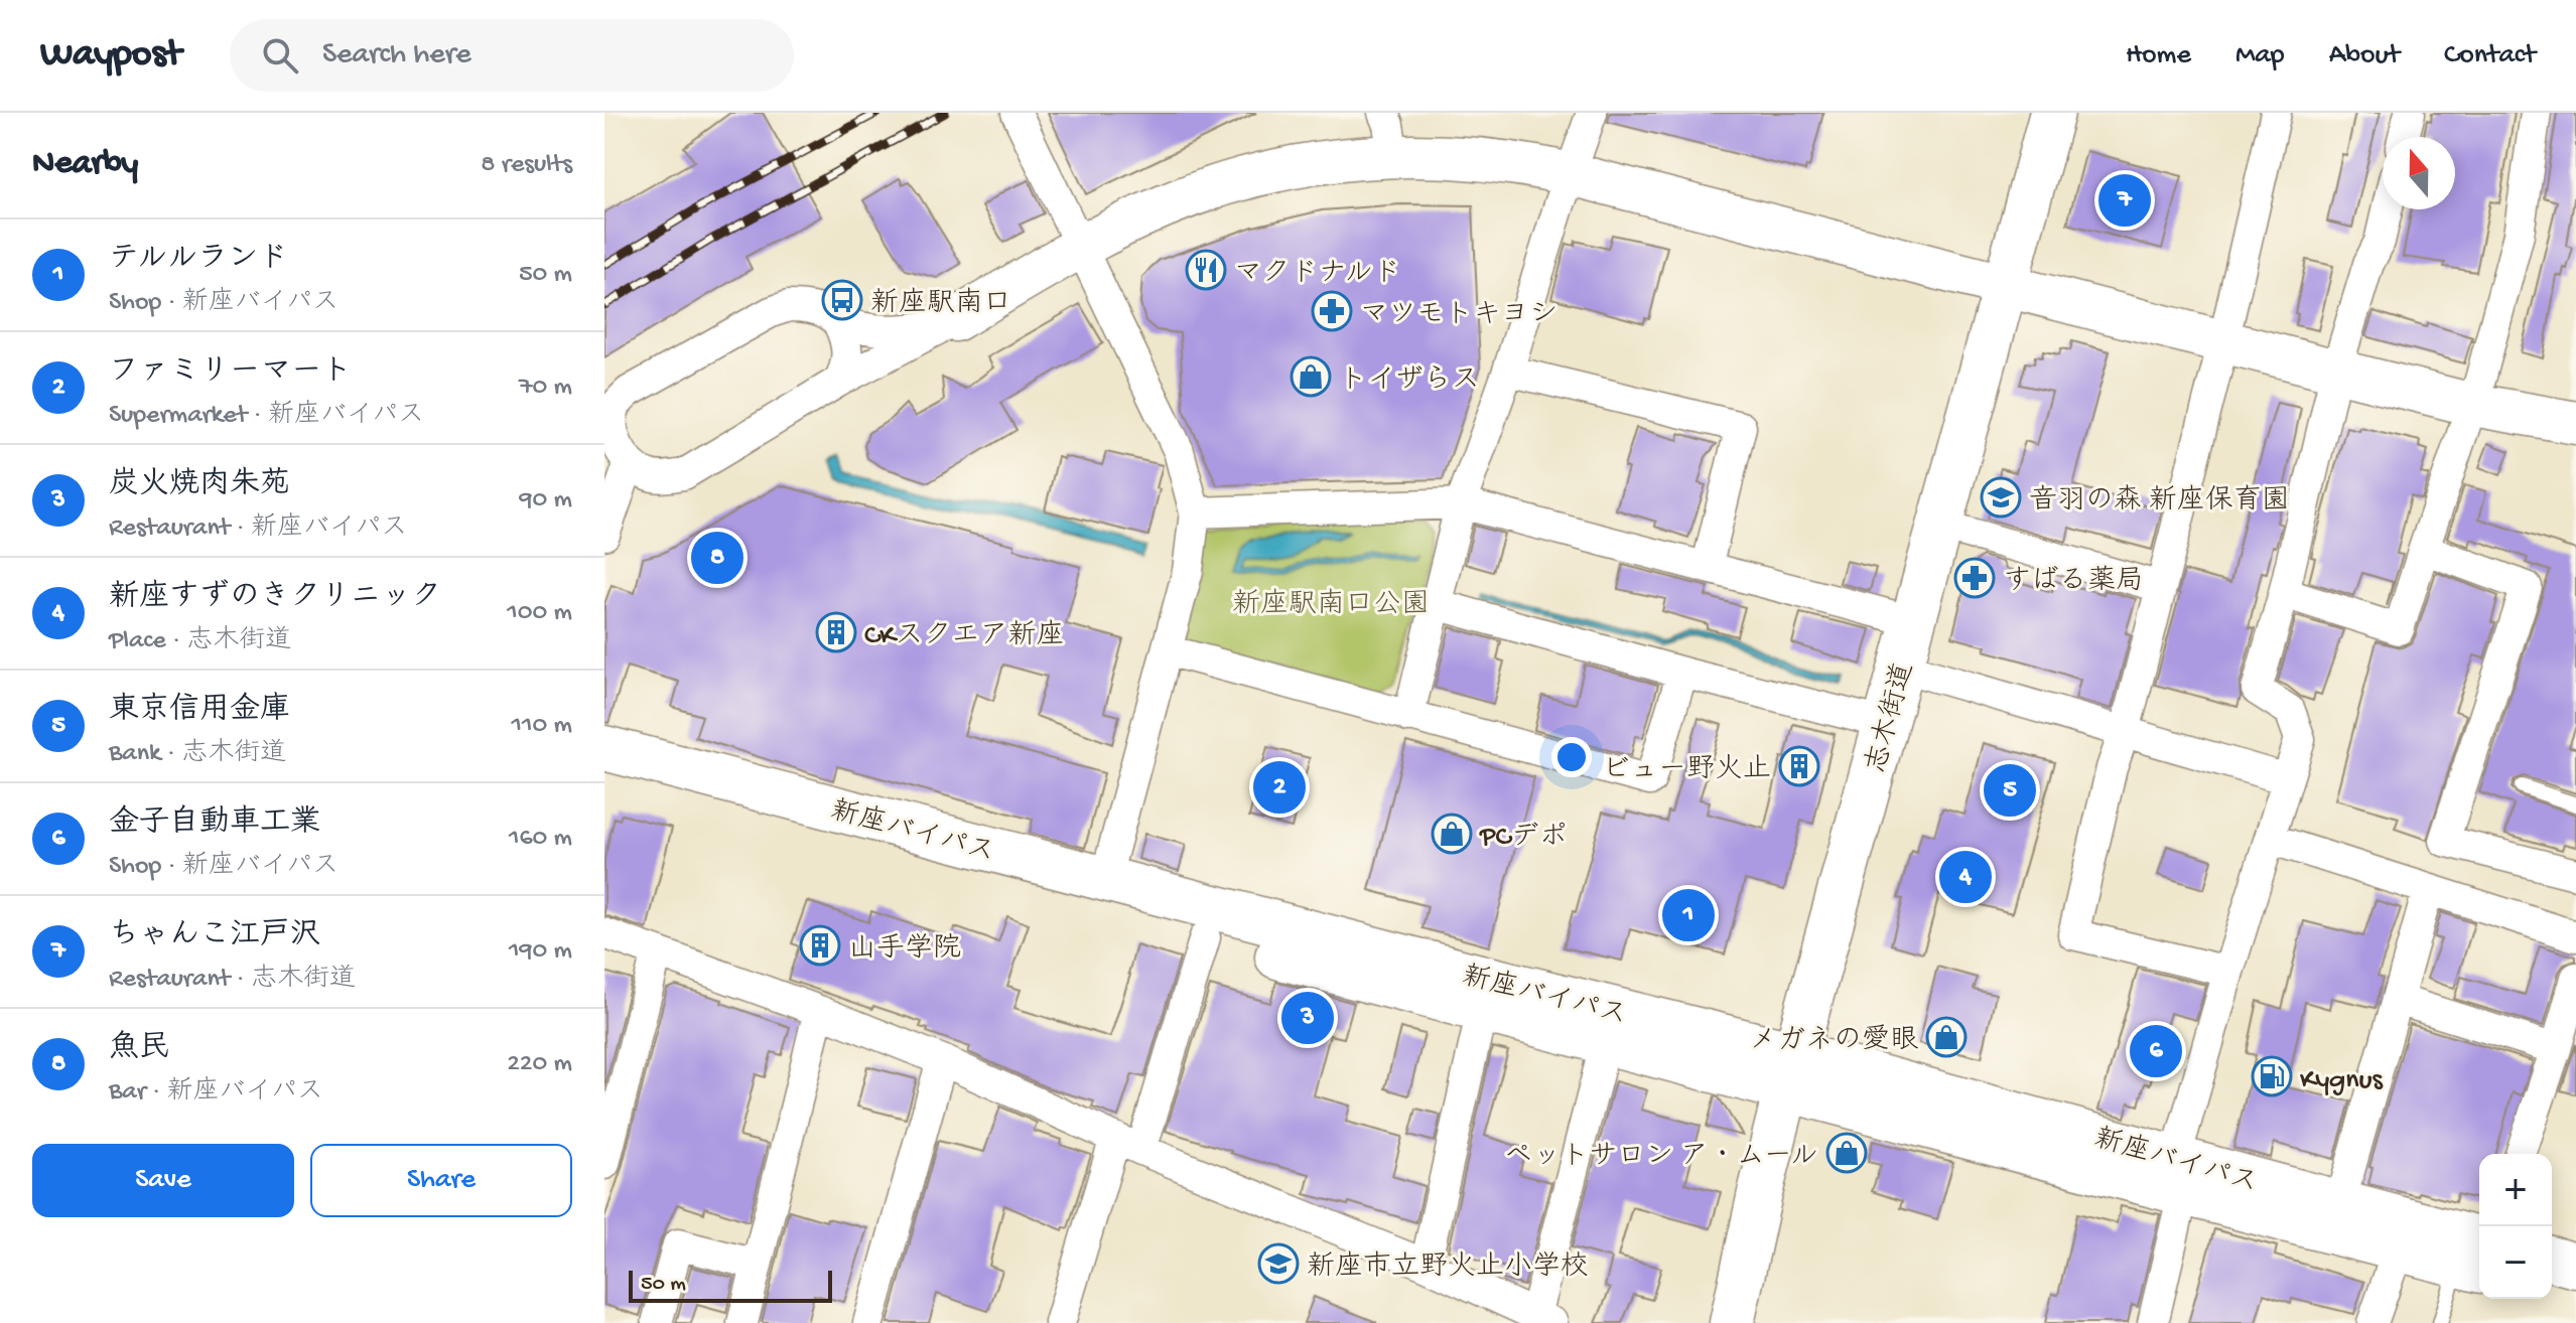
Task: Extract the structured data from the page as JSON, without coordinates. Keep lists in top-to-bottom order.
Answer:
{
  "streets": {
    "main road": ["志木街道", "新座バイパス"]
  },
  "crossings": [
    ["志木街道", "新座バイパス"]
  ],
  "parks": ["新座駅南口公園"],
  "places": {
    "restaurant": ["マクドナルド"],
    "bus stop": ["新座駅南口"],
    "pharmacy": ["マツモトキヨシ", "すばる薬局"],
    "shop": [
      "トイザらス",
      "PCデポ",
      "メガネの愛眼",
      "ペットサロン ア・ムール"
    ],
    "school or university": ["音羽の森 新座保育園", "新座市立野火止小学校"],
    "building": ["CKスクエア新座", "ビュー野火止", "山手学院"],
    "fuel station": ["Kygnus"]
  },
  "scale_bar": "50 m",
  "north": "top",
  "page": {
    "header": "Waypost",
    "search": "Search here",
    "nav": [
      "Home",
      "Map",
      "About",
      "Contact"
    ],
    "heading": ["Nearby", "8 results"],
    "pins": [
      "7",
      "8",
      "2",
      "5",
      "4",
      "1",
      "3",
      "6"
    ],
    "list": [
      {
        "mark": "1",
        "name": "テルルランド",
        "note": "Shop · 新座バイパス",
        "value": "50 m"
      },
      {
        "mark": "2",
        "name": "ファミリーマート",
        "note": "Supermarket · 新座バイパス",
        "value": "70 m"
      },
      {
        "mark": "3",
        "name": "炭火焼肉朱苑",
        "note": "Restaurant · 新座バイパス",
        "value": "90 m"
      },
      {
        "mark": "4",
        "name": "新座すずのきクリニック",
        "note": "Place · 志木街道",
        "value": "100 m"
      },
      {
        "mark": "5",
        "name": "東京信用金庫",
        "note": "Bank · 志木街道",
        "value": "110 m"
      },
      {
        "mark": "6",
        "name": "金子自動車工業",
        "note": "Shop · 新座バイパス",
        "value": "160 m"
      },
      {
        "mark": "7",
        "name": "ちゃんこ江戸沢",
        "note": "Restaurant · 志木街道",
        "value": "190 m"
      },
      {
        "mark": "8",
        "name": "魚民",
        "note": "Bar · 新座バイパス",
        "value": "220 m"
      }
    ],
    "buttons": ["Save", "Share"],
    "map_buttons": ["+", "−"],
    "scale": "50 m"
  }
}
